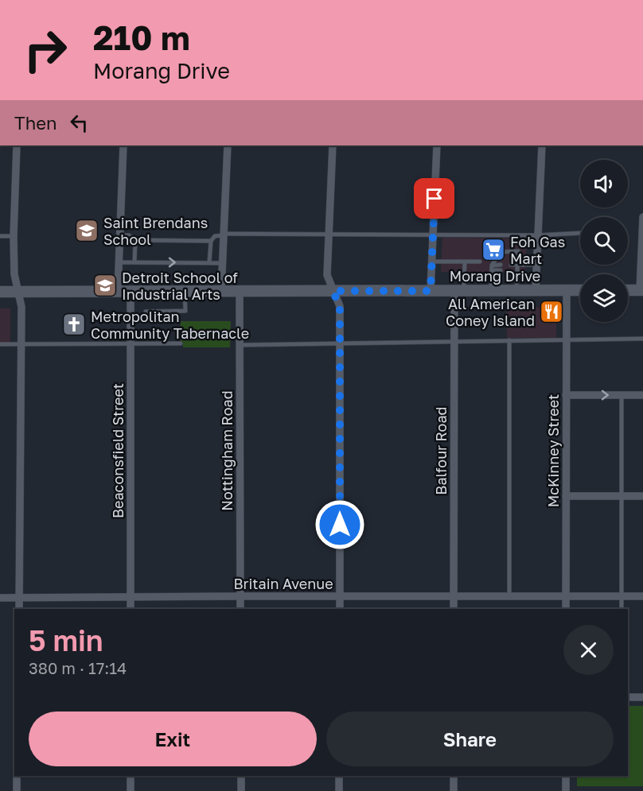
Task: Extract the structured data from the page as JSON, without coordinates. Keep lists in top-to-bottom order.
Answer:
{
  "streets": {
    "street": [
      "Morang Drive",
      "Beaconsfield Street",
      "Nottingham Road",
      "Balfour Road",
      "McKinney Street",
      "Britain Avenue"
    ]
  },
  "crossings": [
    ["Morang Drive", "Beaconsfield Street"],
    ["Morang Drive", "Nottingham Road"],
    ["Morang Drive", "Balfour Road"],
    ["Morang Drive", "McKinney Street"],
    ["Beaconsfield Street", "Britain Avenue"],
    ["Nottingham Road", "Britain Avenue"],
    ["Balfour Road", "Britain Avenue"],
    ["McKinney Street", "Britain Avenue"]
  ],
  "places": {
    "school or university": ["Saint Brendans School", "Detroit School of Industrial Arts"],
    "supermarket": ["Foh Gas Mart"],
    "restaurant": ["All American Coney Island"],
    "church": ["Metropolitan Community Tabernacle"]
  },
  "page": {
    "turn": ["210 m", "Morang Drive"],
    "then": "Then",
    "heading": ["5 min", "380 m · 17:14"],
    "buttons": ["Exit", "Share"]
  }
}
